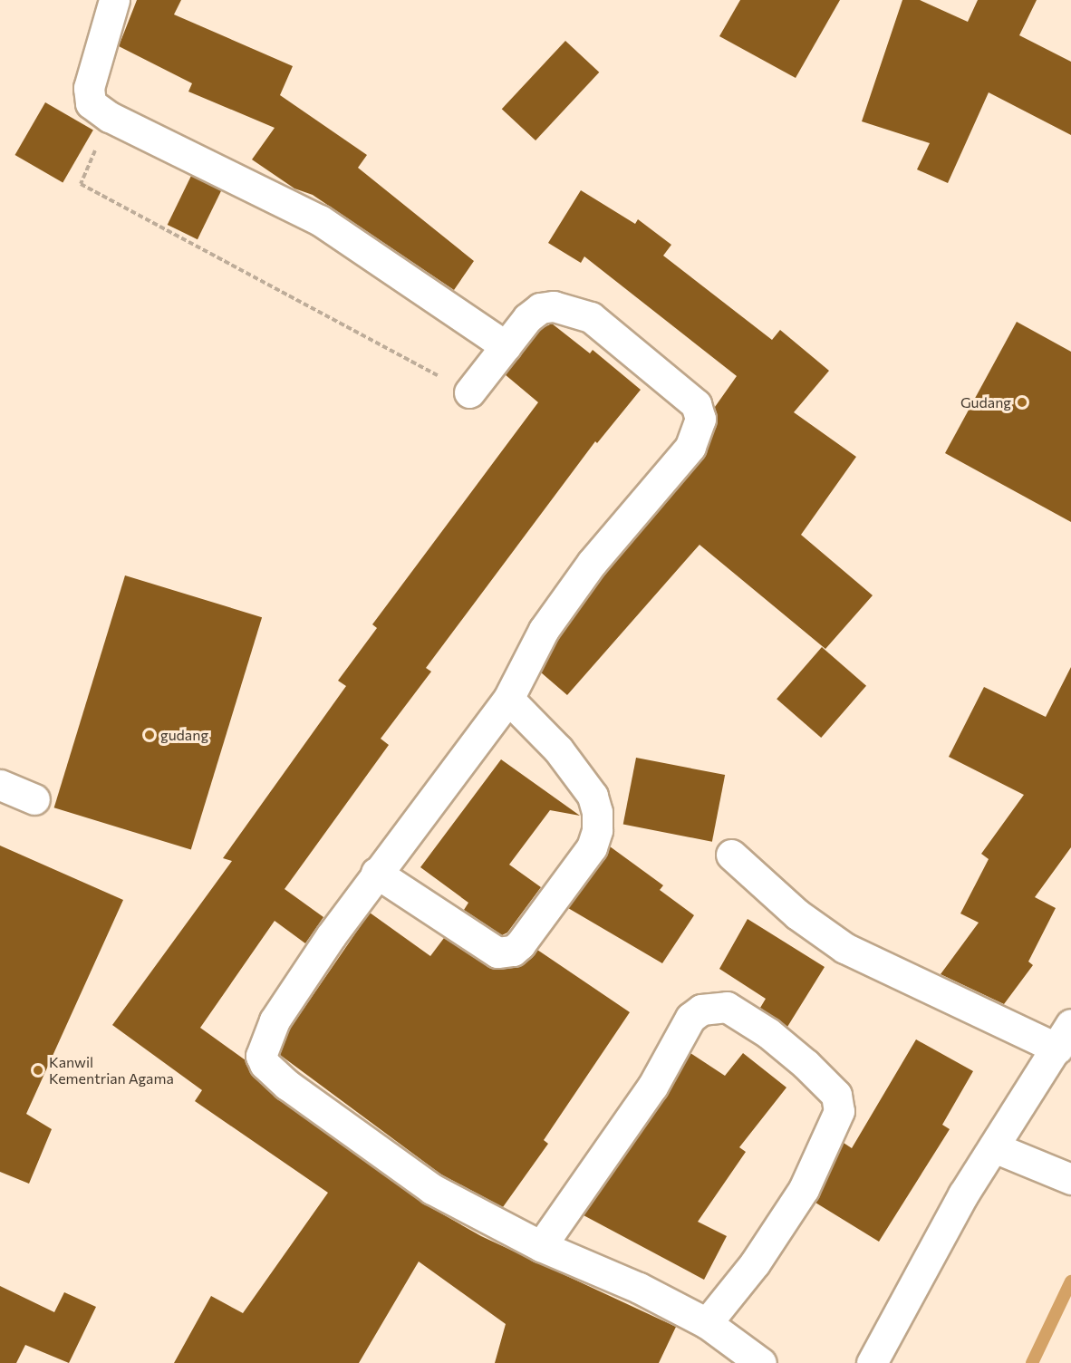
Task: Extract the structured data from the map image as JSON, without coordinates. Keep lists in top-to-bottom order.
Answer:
{
  "places": ["Gudang", "gudang", "Kanwil Kementrian Agama"]
}
